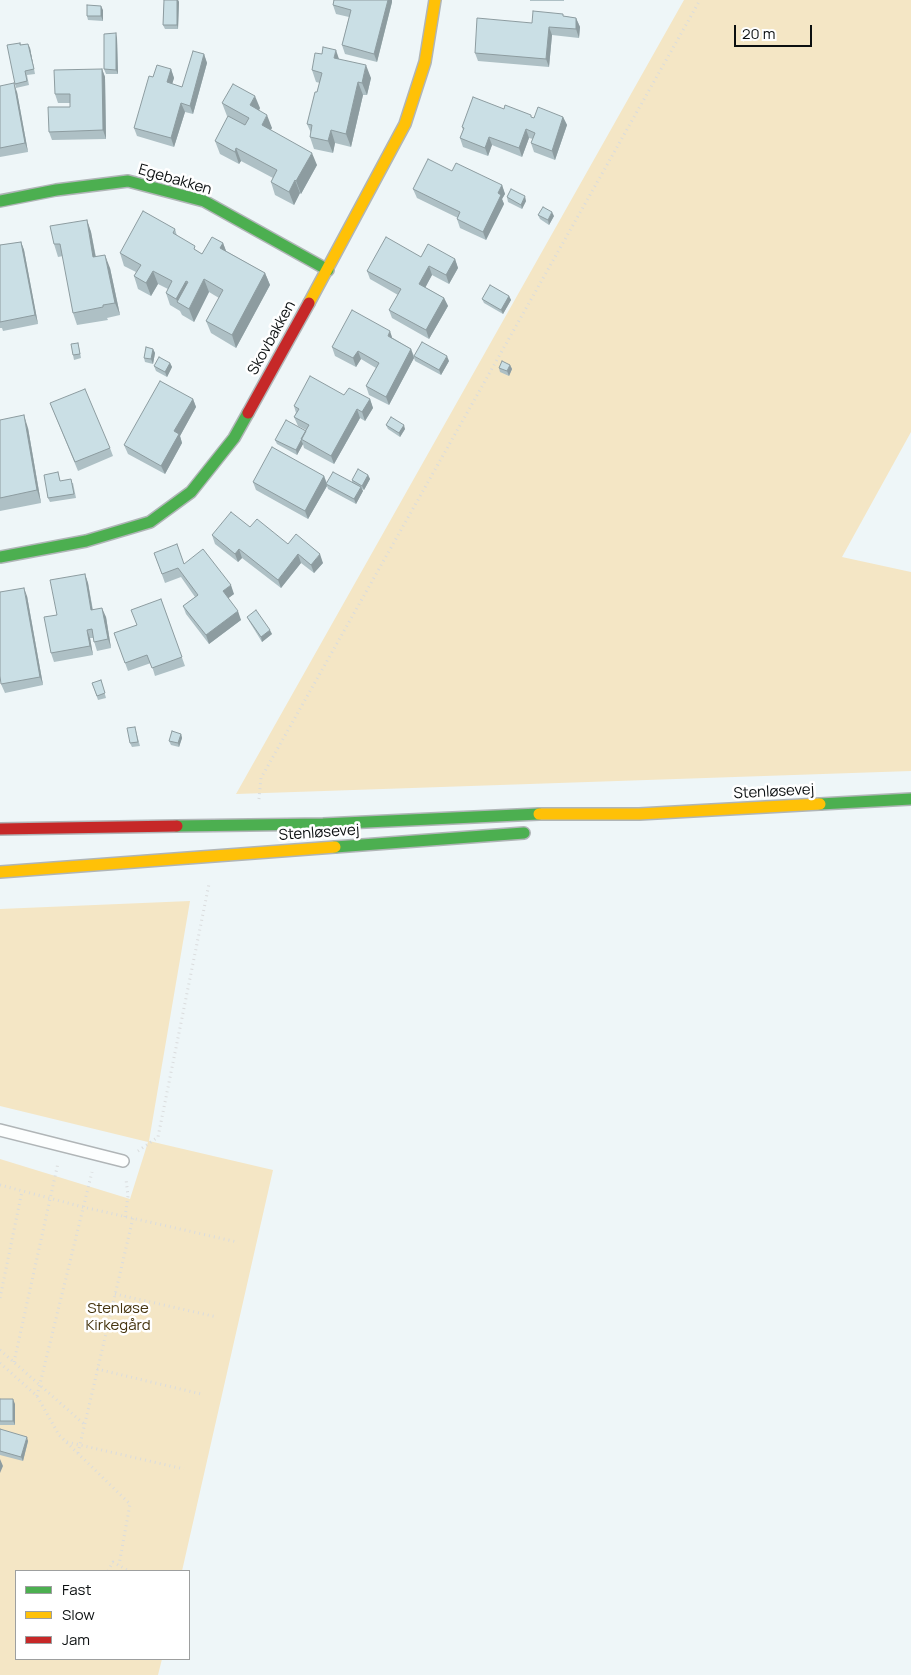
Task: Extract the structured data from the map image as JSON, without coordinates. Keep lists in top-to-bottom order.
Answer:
{
  "streets": {
    "street": ["Egebakken", "Skovbakken", "Stenløsevej"]
  },
  "crossings": [
    ["Egebakken", "Skovbakken"]
  ],
  "parks": ["Stenløse Kirkegård"],
  "legend": ["Fast", "Slow", "Jam"],
  "scale_bar": "20 m"
}
